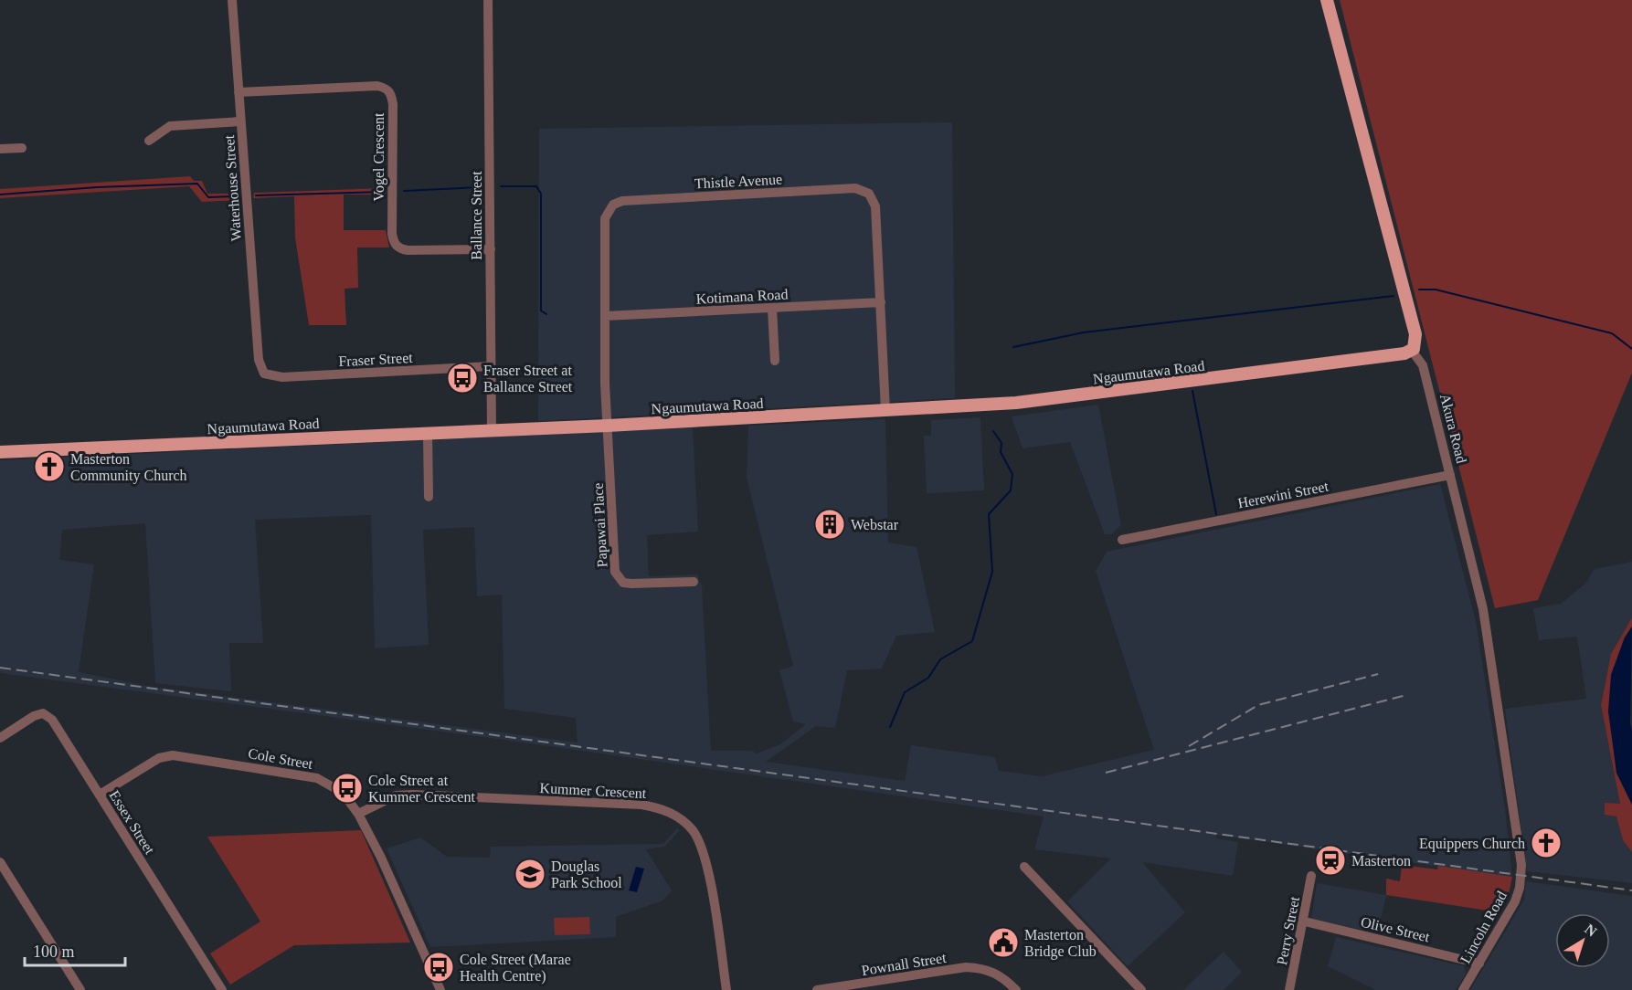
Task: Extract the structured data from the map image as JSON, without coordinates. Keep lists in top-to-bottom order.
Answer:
{
  "streets": {
    "main road": ["Ngaumutawa Road"],
    "street": [
      "Vogel Crescent",
      "Thistle Avenue",
      "Waterhouse Street",
      "Ballance Street",
      "Kotimana Road",
      "Fraser Street",
      "Akura Road",
      "Herewini Street",
      "Papawai Place",
      "Cole Street",
      "Kummer Crescent",
      "Essex Street",
      "Lincoln Road",
      "Olive Street",
      "Perry Street",
      "Pownall Street"
    ]
  },
  "crossings": [
    ["Vogel Crescent", "Waterhouse Street"],
    ["Vogel Crescent", "Ballance Street"],
    ["Thistle Avenue", "Kotimana Road"],
    ["Thistle Avenue", "Ngaumutawa Road"],
    ["Thistle Avenue", "Papawai Place"],
    ["Waterhouse Street", "Fraser Street"],
    ["Ballance Street", "Fraser Street"],
    ["Ballance Street", "Ngaumutawa Road"],
    ["Ngaumutawa Road", "Akura Road"],
    ["Ngaumutawa Road", "Papawai Place"],
    ["Akura Road", "Herewini Street"],
    ["Akura Road", "Lincoln Road"],
    ["Cole Street", "Kummer Crescent"],
    ["Cole Street", "Essex Street"],
    ["Lincoln Road", "Olive Street"],
    ["Olive Street", "Perry Street"]
  ],
  "places": {
    "bus stop": ["Fraser Street at Ballance Street", "Cole Street at Kummer Crescent", "Cole Street (Marae Health Centre)"],
    "church": ["Masterton Community Church", "Equippers Church"],
    "building": ["Webstar"],
    "station": ["Masterton"],
    "school or university": ["Douglas Park School"],
    "public building": ["Masterton Bridge Club"]
  },
  "scale_bar": "100 m",
  "north": "top right"
}
